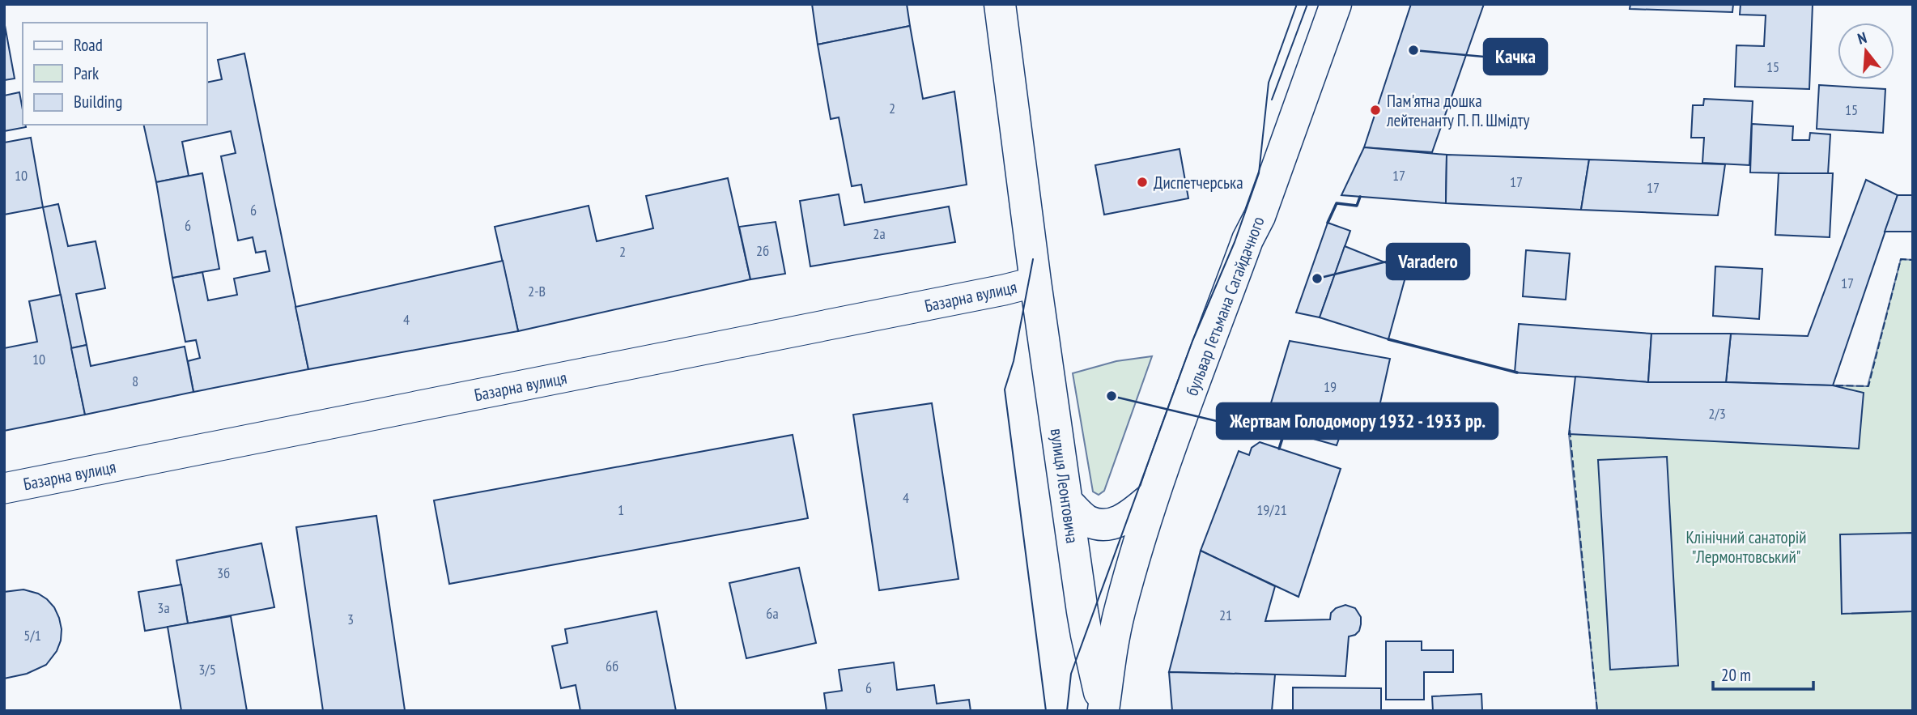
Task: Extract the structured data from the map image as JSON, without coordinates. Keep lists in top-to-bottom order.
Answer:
{
  "streets": {
    "street": ["Базарна вулиця", "бульвар Гетьмана Сагайдачного", "вулиця Леонтовича"]
  },
  "crossings": [
    ["Базарна вулиця", "вулиця Леонтовича"],
    ["бульвар Гетьмана Сагайдачного", "вулиця Леонтовича"]
  ],
  "parks": ["Клінічний санаторій \"Лермонтовський\""],
  "places": [
    "Качка",
    "Пам'ятна дошка лейтенанту П. П. Шмідту",
    "Диспетчерська",
    "Varadero",
    "Жертвам Голодомору 1932 - 1933 рр."
  ],
  "house_numbers": [
    "15",
    "2",
    "15",
    "10",
    "17",
    "17",
    "17",
    "6",
    "6",
    "2а",
    "2б",
    "2",
    "17",
    "2-В",
    "4",
    "10",
    "8",
    "19",
    "2/3",
    "4",
    "1",
    "19/21",
    "3б",
    "3а",
    "6а",
    "21",
    "3",
    "5/1",
    "6б",
    "3/5",
    "6"
  ],
  "legend": ["Road", "Park", "Building"],
  "scale_bar": "20 m",
  "north": "top"
}
